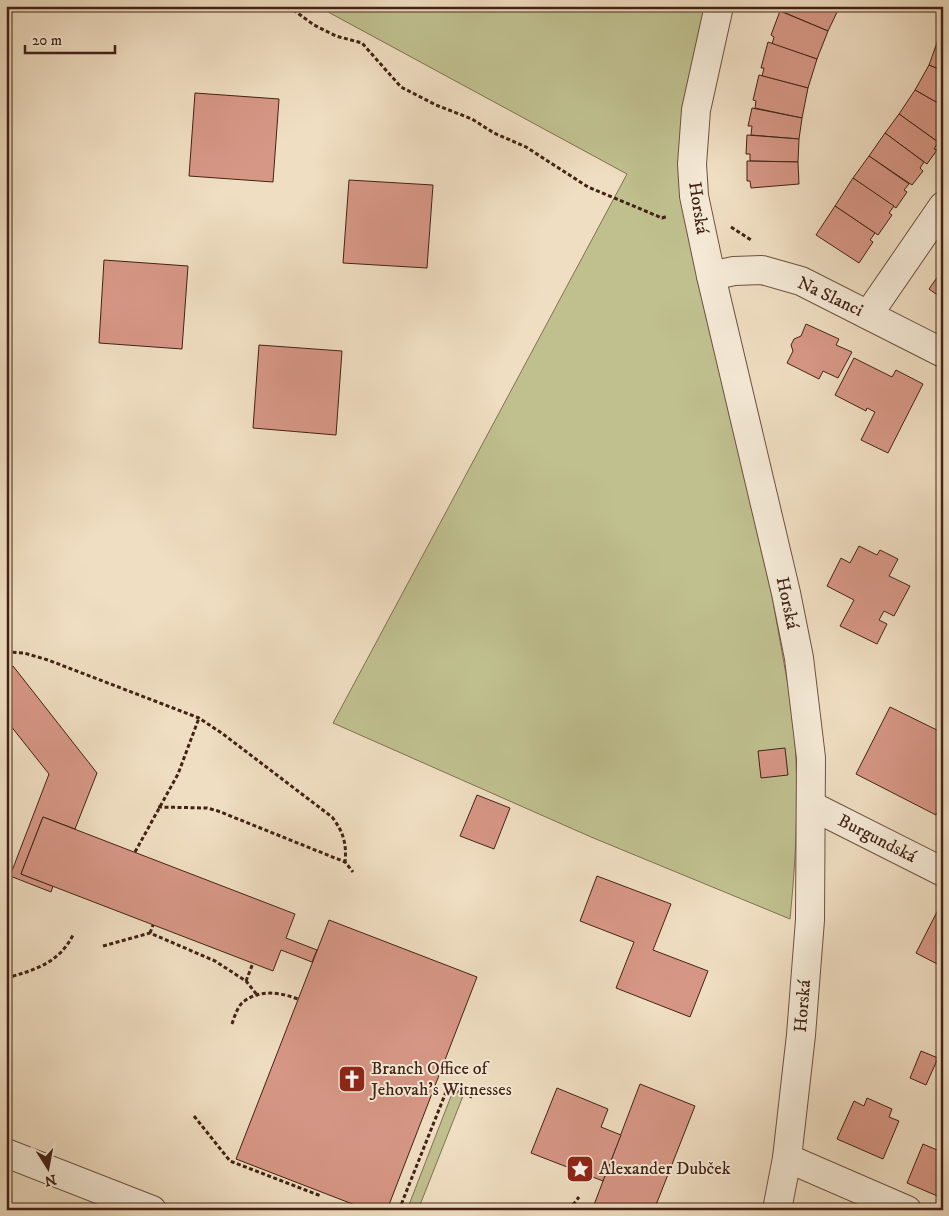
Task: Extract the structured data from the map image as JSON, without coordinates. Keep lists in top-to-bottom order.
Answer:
{
  "streets": {
    "street": ["Horská", "Na Slanci", "Burgundská"]
  },
  "crossings": [
    ["Horská", "Na Slanci"],
    ["Horská", "Burgundská"]
  ],
  "places": {
    "church": ["Branch Office of Jehovah's Witnesses"],
    "place": ["Alexander Dubček"]
  },
  "scale_bar": "20 m",
  "north": "bottom"
}
